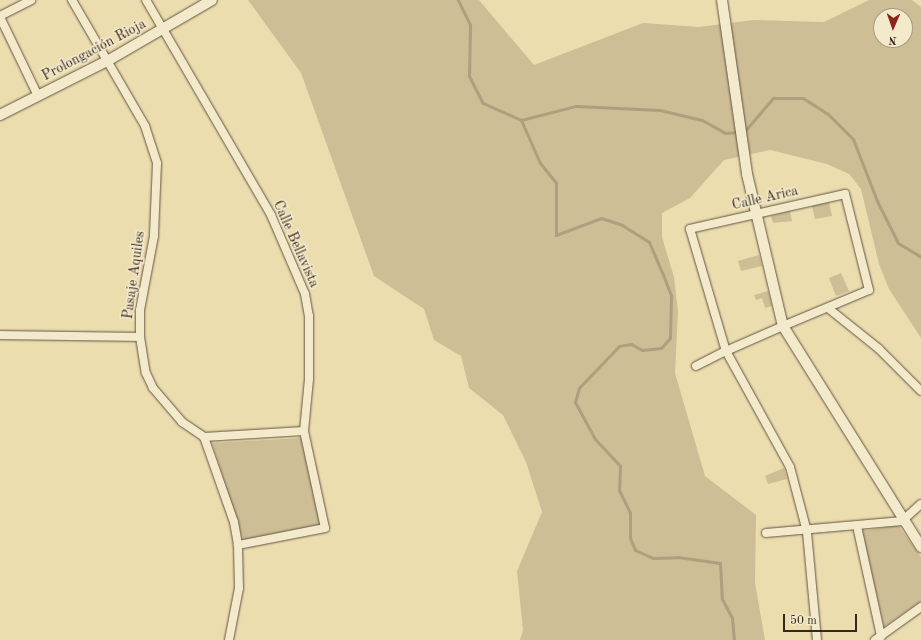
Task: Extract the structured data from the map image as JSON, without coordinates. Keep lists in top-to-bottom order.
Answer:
{
  "streets": {
    "street": [
      "Prolongación Rioja",
      "Calle Arica",
      "Calle Bellavista",
      "Pasaje Aquiles"
    ]
  },
  "crossings": [
    ["Prolongación Rioja", "Calle Bellavista"],
    ["Prolongación Rioja", "Pasaje Aquiles"]
  ],
  "scale_bar": "50 m",
  "north": "bottom"
}
